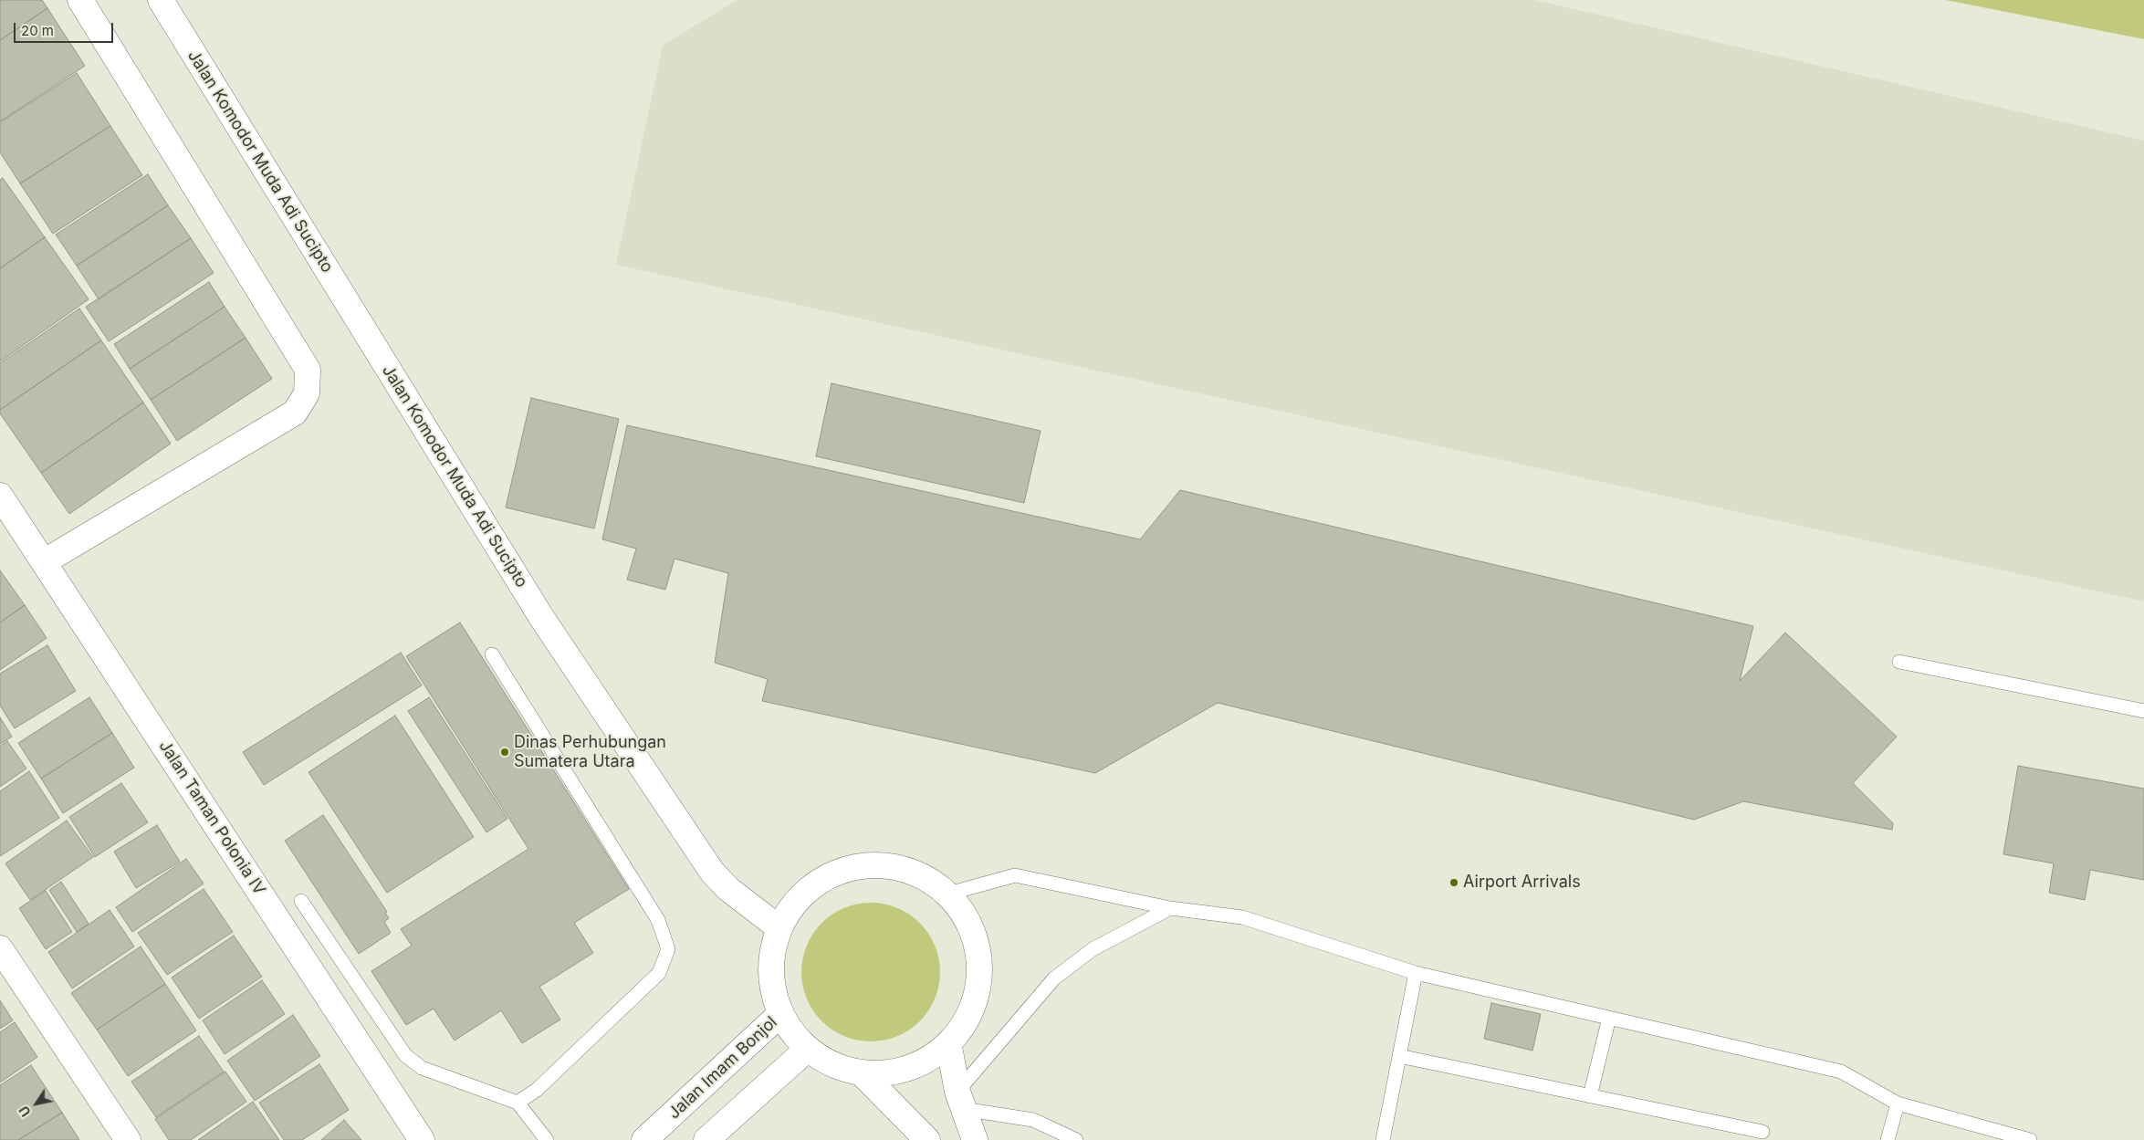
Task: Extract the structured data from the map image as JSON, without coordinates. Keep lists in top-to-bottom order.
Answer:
{
  "streets": {
    "street": ["Jalan Komodor Muda Adi Sucipto", "Jalan Taman Polonia IV", "Jalan Imam Bonjol"]
  },
  "places": ["Dinas Perhubungan Sumatera Utara", "Airport Arrivals"],
  "scale_bar": "20 m",
  "north": "bottom left"
}
